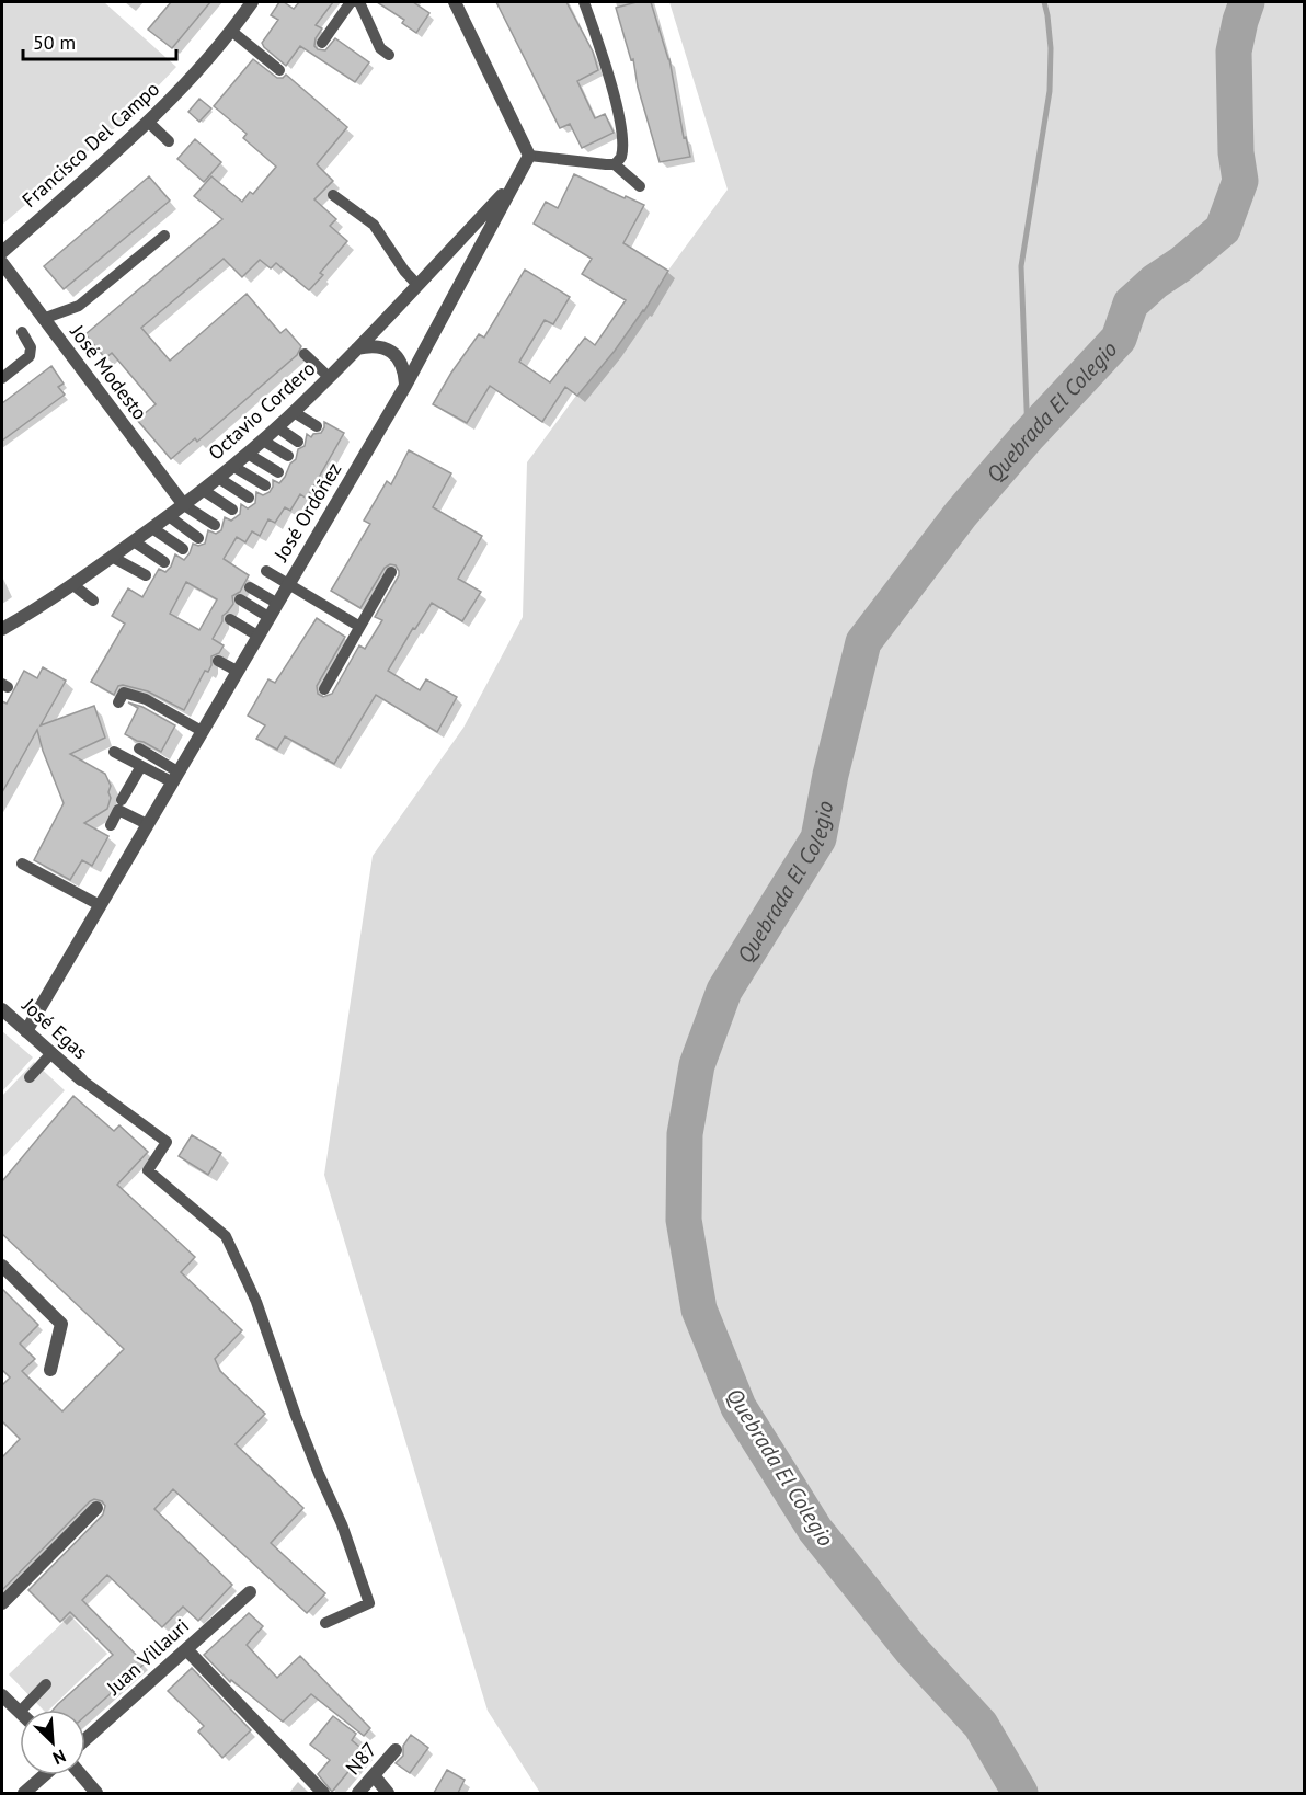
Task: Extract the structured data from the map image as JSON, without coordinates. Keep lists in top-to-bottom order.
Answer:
{
  "streets": {
    "street": [
      "Francisco Del Campo",
      "José Modesto",
      "Octavio Cordero",
      "José Ordóñez",
      "José Egas",
      "Juan Villauri",
      "N87"
    ]
  },
  "crossings": [
    ["José Modesto", "Octavio Cordero"],
    ["Octavio Cordero", "José Ordóñez"],
    ["José Ordóñez", "José Egas"]
  ],
  "water": ["Quebrada El Colegio"],
  "scale_bar": "50 m",
  "north": "bottom right"
}
